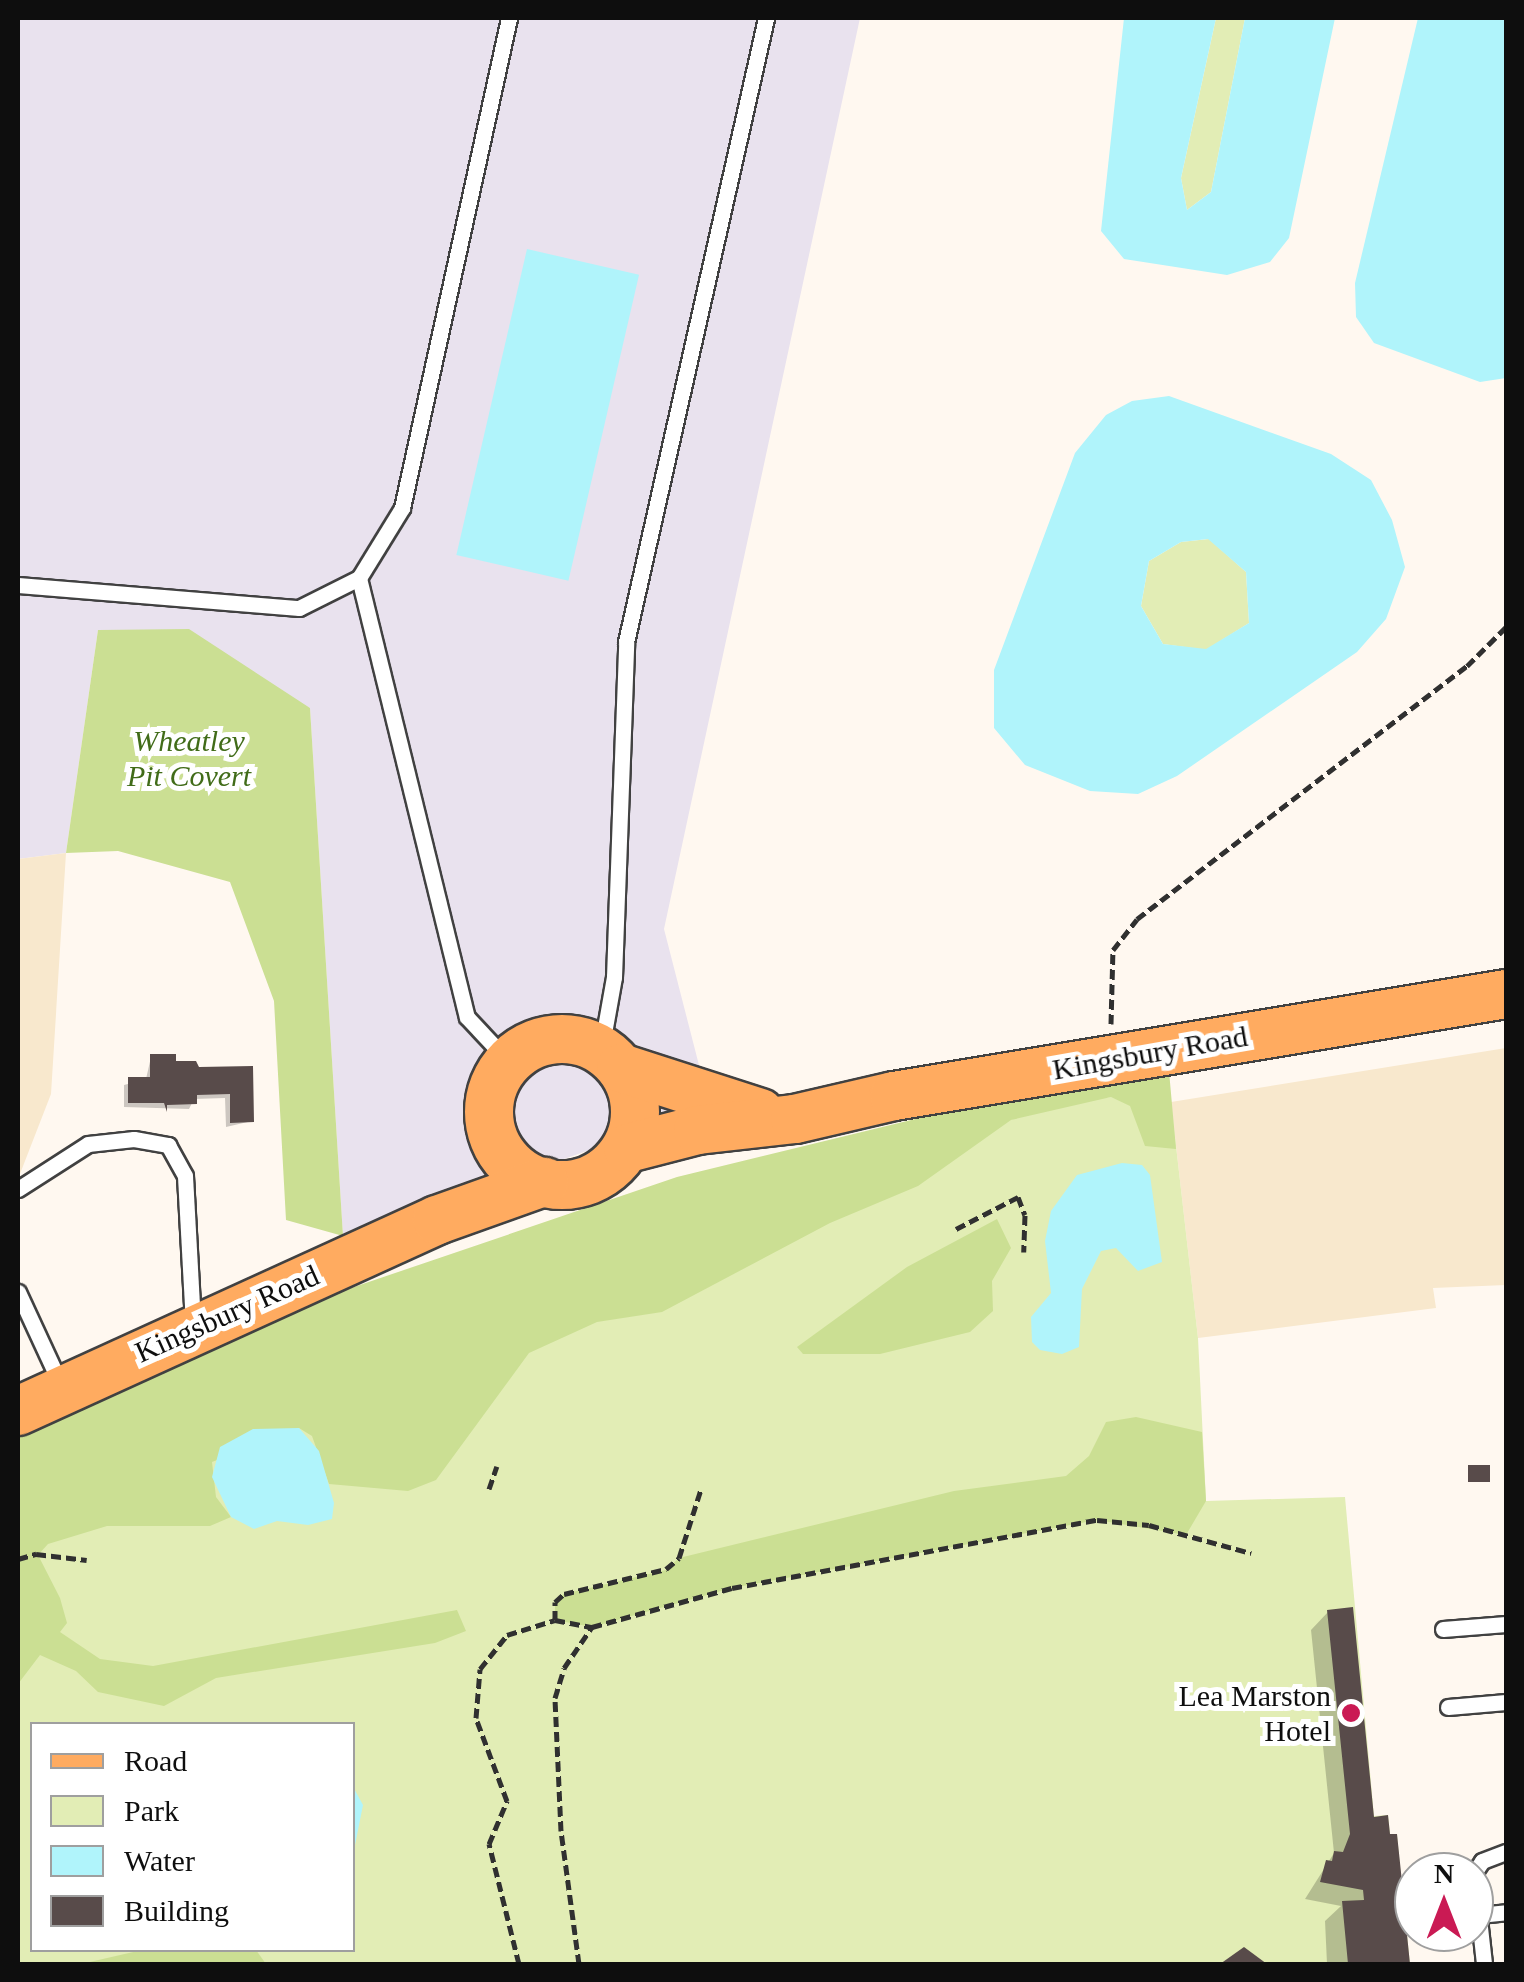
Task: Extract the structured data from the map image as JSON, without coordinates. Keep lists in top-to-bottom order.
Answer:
{
  "streets": {
    "main road": ["Kingsbury Road"]
  },
  "parks": ["Wheatley Pit Covert"],
  "places": ["Lea Marston Hotel"],
  "legend": [
    "Road",
    "Park",
    "Water",
    "Building"
  ],
  "north": "top"
}
